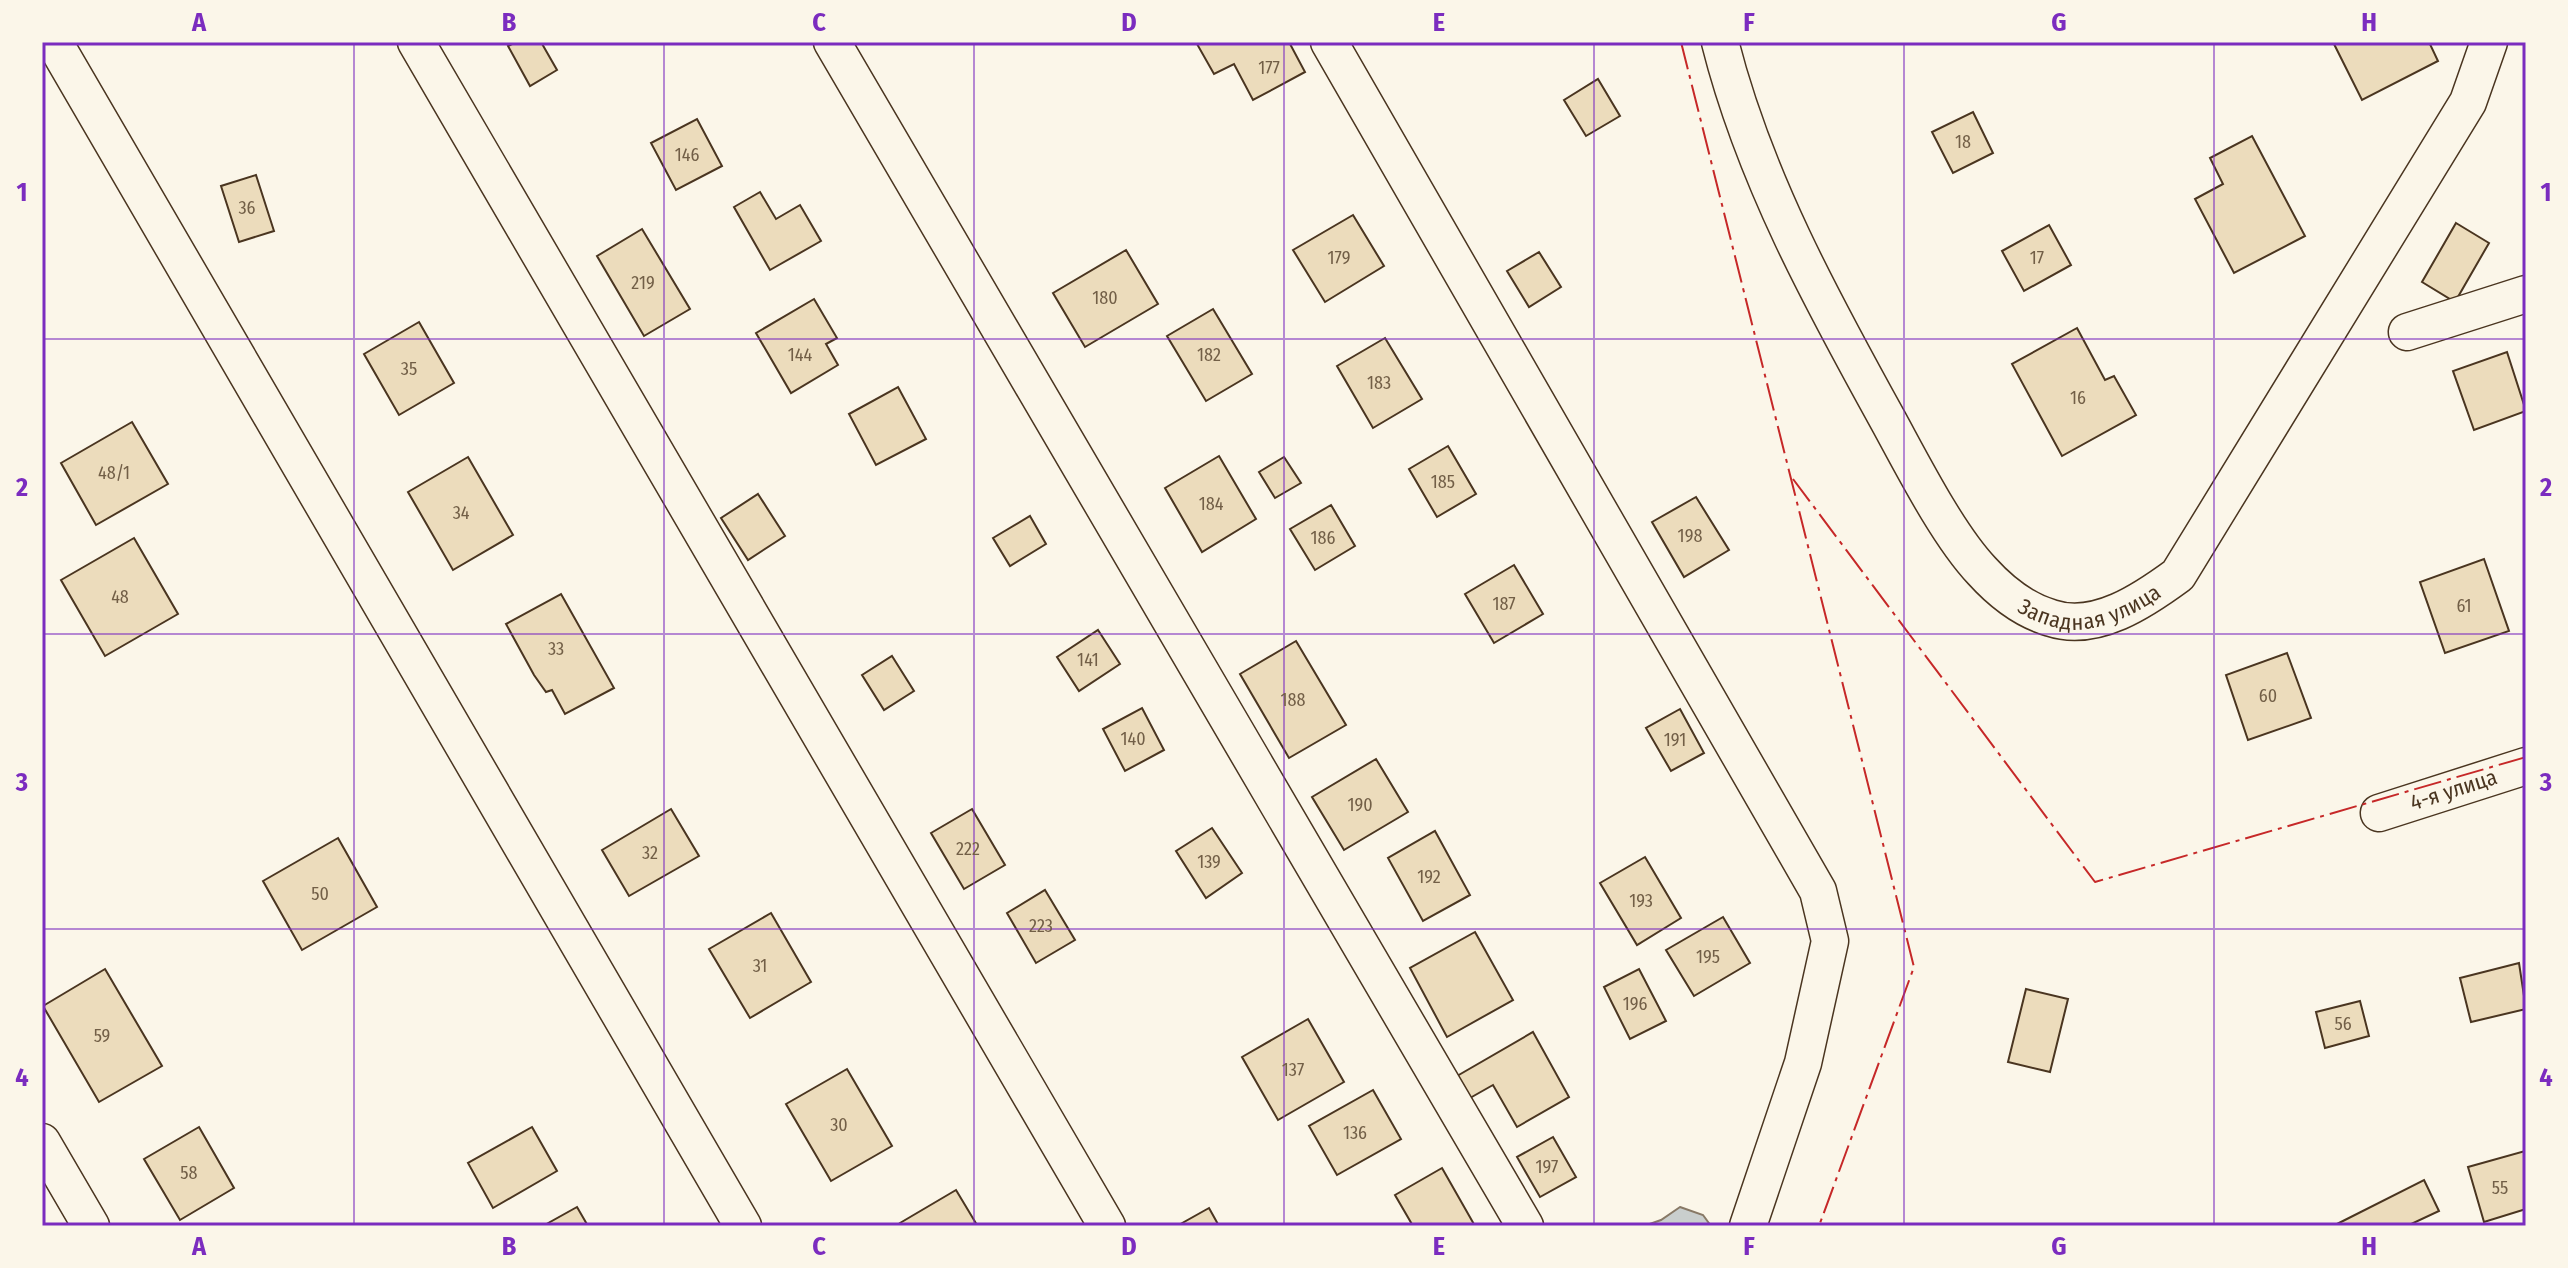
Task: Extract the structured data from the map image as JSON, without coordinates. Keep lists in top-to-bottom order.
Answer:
{
  "streets": {
    "street": ["Западная улица", "4-я улица"]
  },
  "house_numbers": [
    "177",
    "18",
    "146",
    "36",
    "179",
    "17",
    "219",
    "180",
    "144",
    "182",
    "35",
    "183",
    "16",
    "48/1",
    "185",
    "184",
    "34",
    "198",
    "186",
    "48",
    "187",
    "61",
    "33",
    "141",
    "60",
    "188",
    "140",
    "191",
    "190",
    "222",
    "32",
    "139",
    "192",
    "50",
    "193",
    "223",
    "195",
    "31",
    "196",
    "56",
    "59",
    "137",
    "30",
    "136",
    "197",
    "58",
    "55"
  ],
  "grid": {
    "columns": [
      "A",
      "B",
      "C",
      "D",
      "E",
      "F",
      "G",
      "H"
    ],
    "rows": [
      "1",
      "2",
      "3",
      "4"
    ]
  }
}
